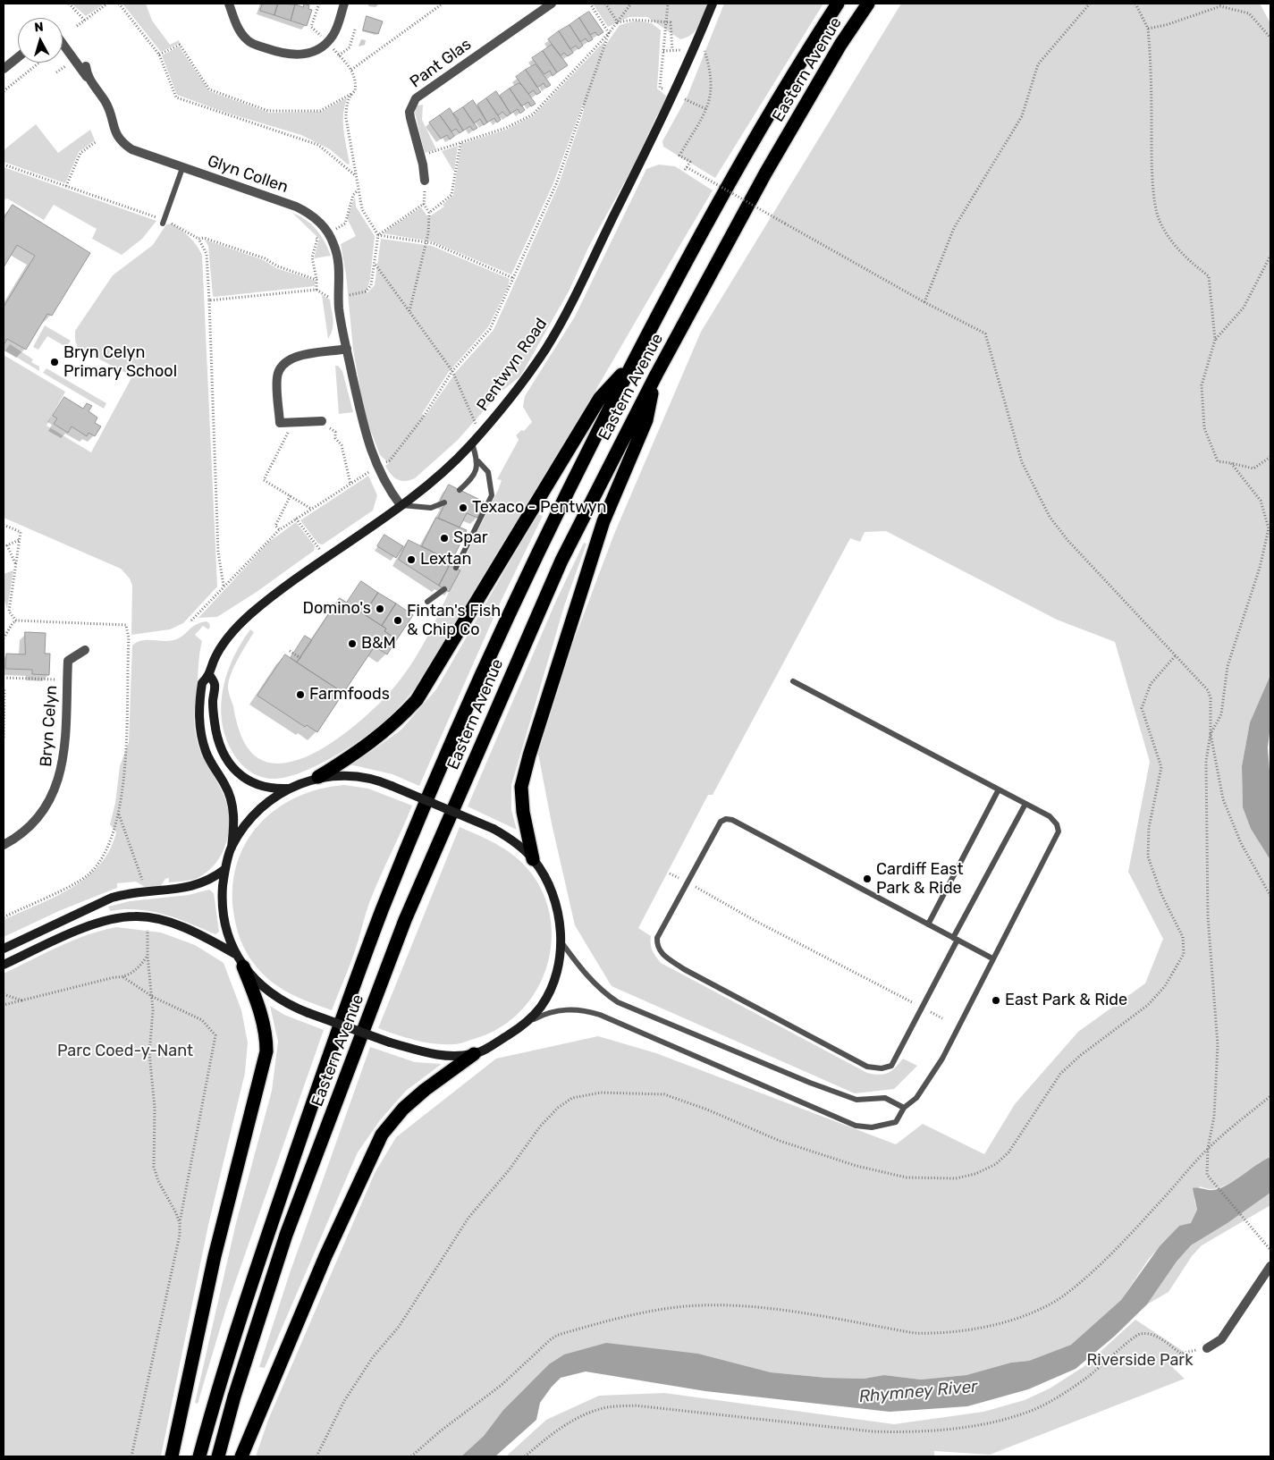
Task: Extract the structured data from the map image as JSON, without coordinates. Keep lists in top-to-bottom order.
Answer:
{
  "streets": {
    "highway": ["Eastern Avenue"],
    "street": [
      "Pant Glas",
      "Glyn Collen",
      "Pentwyn Road",
      "Bryn Celyn"
    ]
  },
  "crossings": [
    ["Glyn Collen", "Pentwyn Road"]
  ],
  "water": ["Rhymney River"],
  "parks": ["Parc Coed-y-Nant", "Riverside Park"],
  "places": [
    "Bryn Celyn Primary School",
    "Texaco - Pentwyn",
    "Spar",
    "Lextan",
    "Domino's",
    "Fintan's Fish & Chip Co",
    "B&M",
    "Farmfoods",
    "Cardiff East Park & Ride",
    "East Park & Ride"
  ],
  "north": "top"
}
